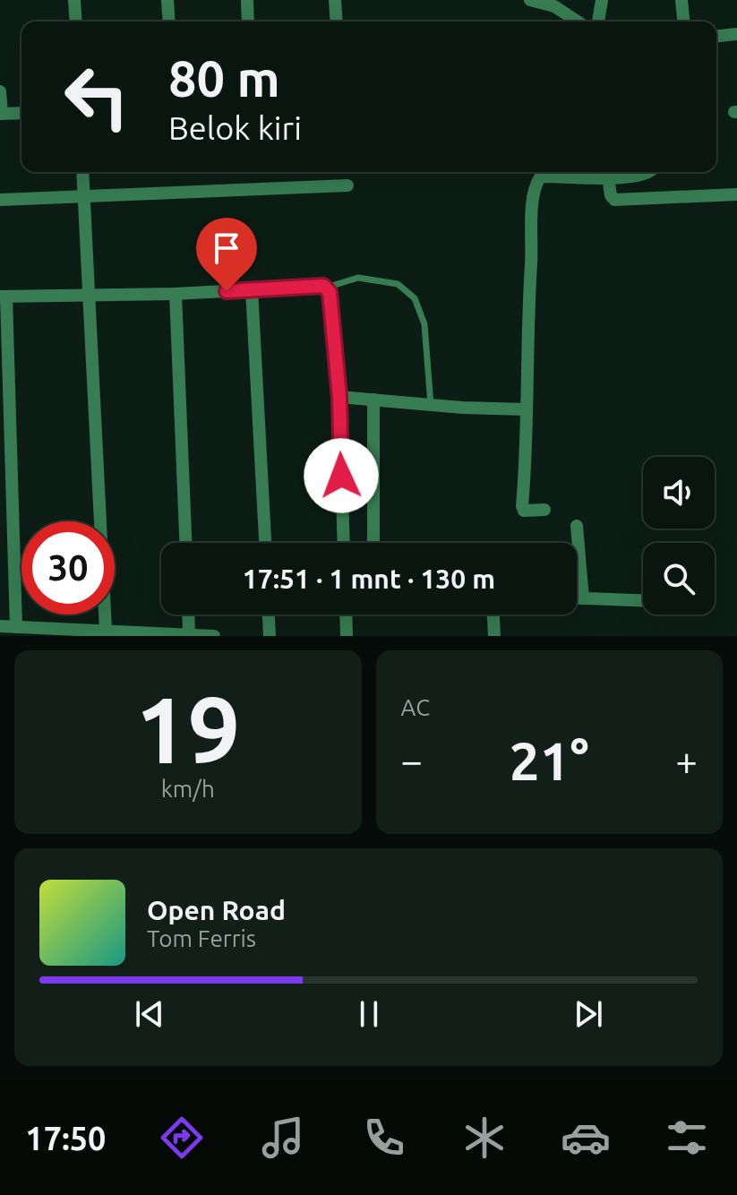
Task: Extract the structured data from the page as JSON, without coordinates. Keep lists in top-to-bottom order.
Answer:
{
  "page": {
    "turn": ["80 m", "Belok kiri"],
    "limit": "30",
    "trip": "17:51 · 1 mnt · 130 m",
    "tile": [
      ["19", "km/h"],
      "AC"
    ],
    "heat": ["−", "21°", "+"],
    "song": ["Open Road", "Tom Ferris"],
    "tabs": "17:50"
  }
}
